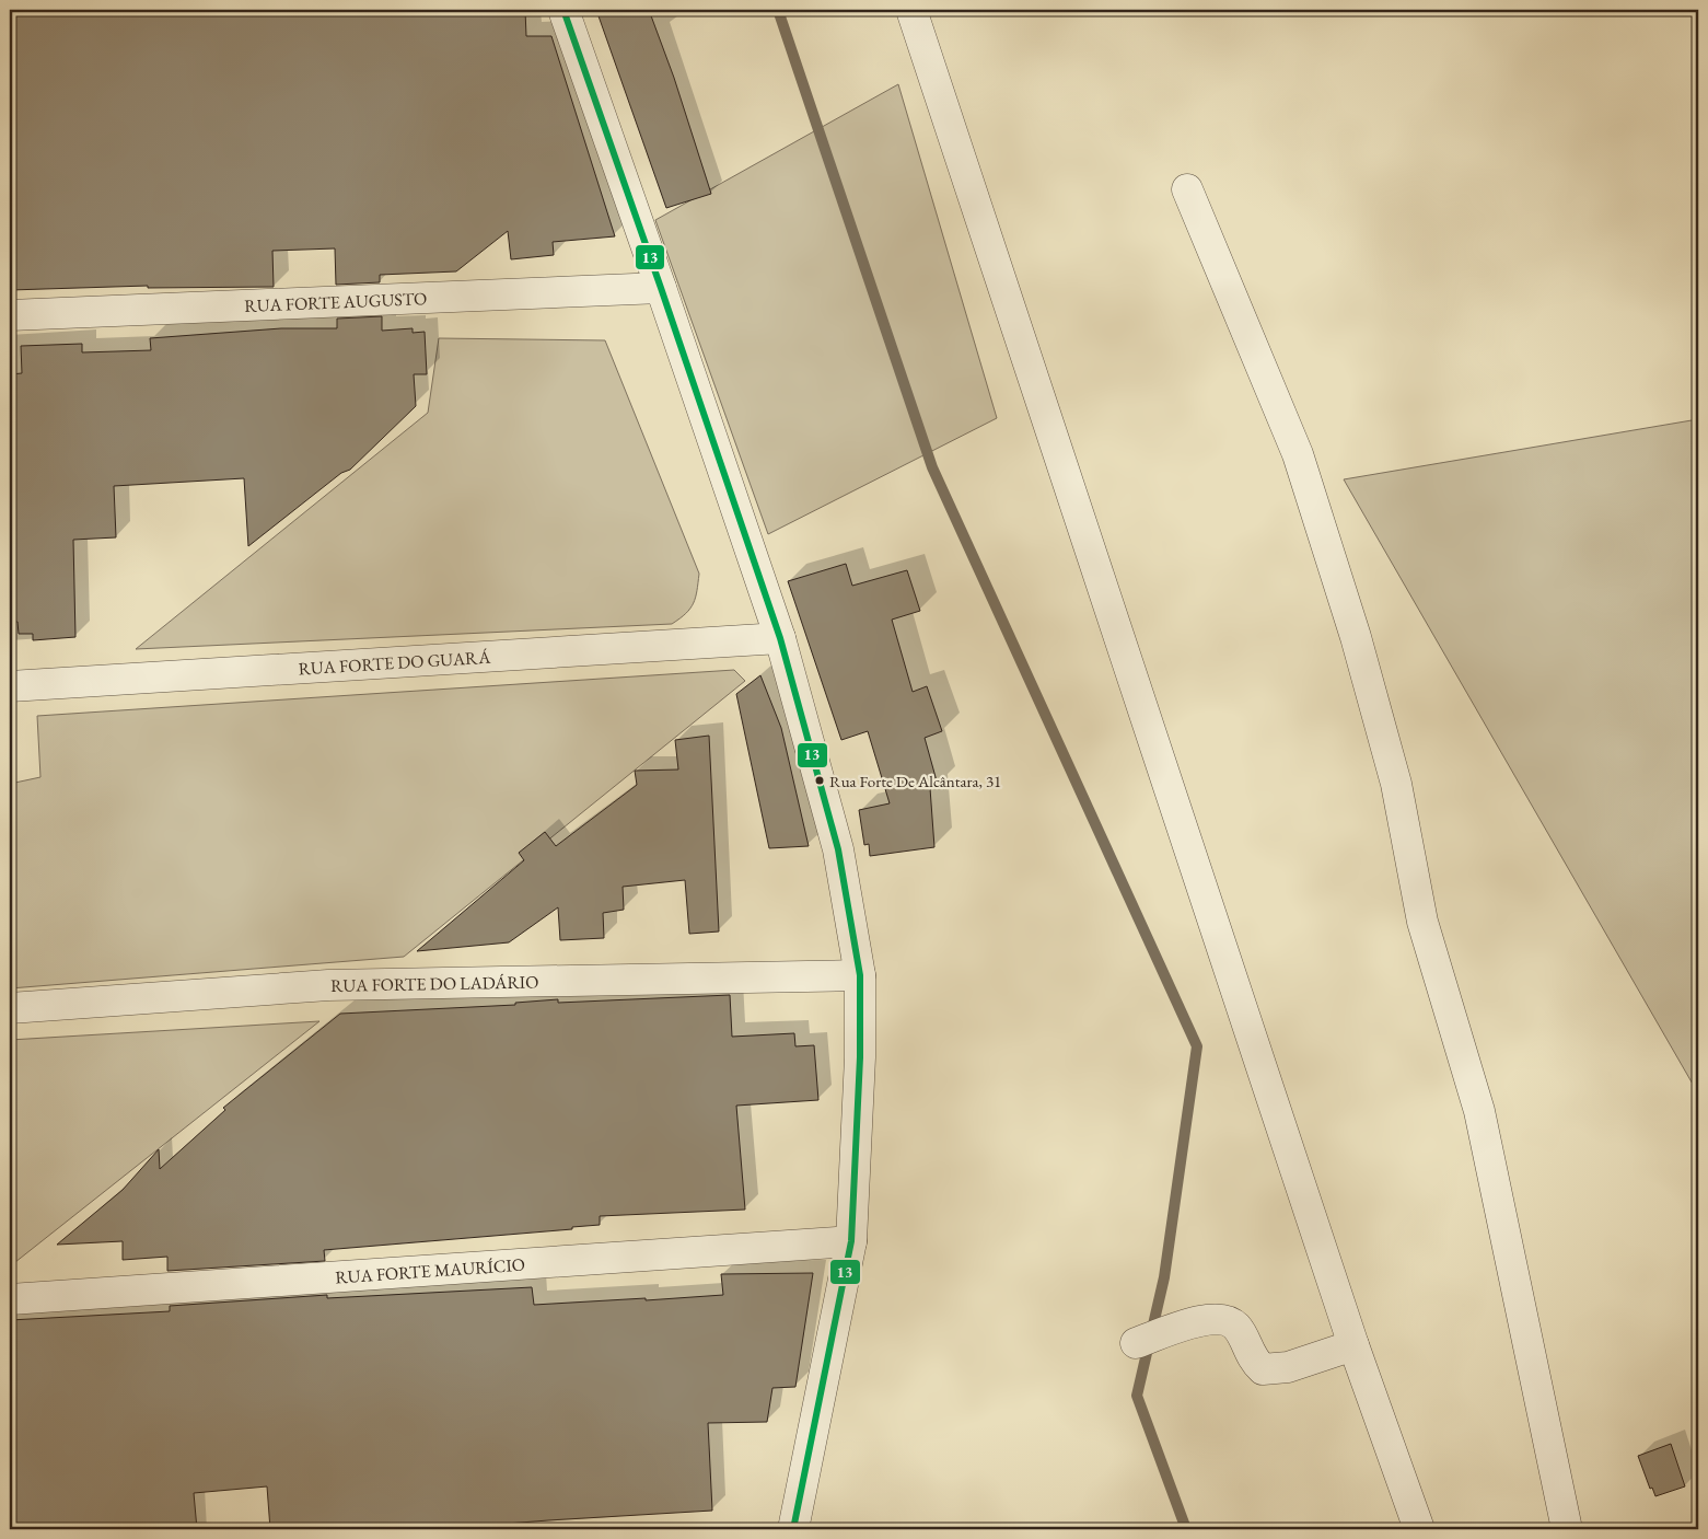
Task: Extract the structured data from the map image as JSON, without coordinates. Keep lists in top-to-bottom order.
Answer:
{
  "streets": {
    "street": [
      "RUA FORTE AUGUSTO",
      "RUA FORTE DO GUARÁ",
      "RUA FORTE DO LADÁRIO",
      "RUA FORTE MAURÍCIO"
    ]
  },
  "places": ["Rua Forte De Alcântara, 31"],
  "lines": ["transit line 13"]
}
